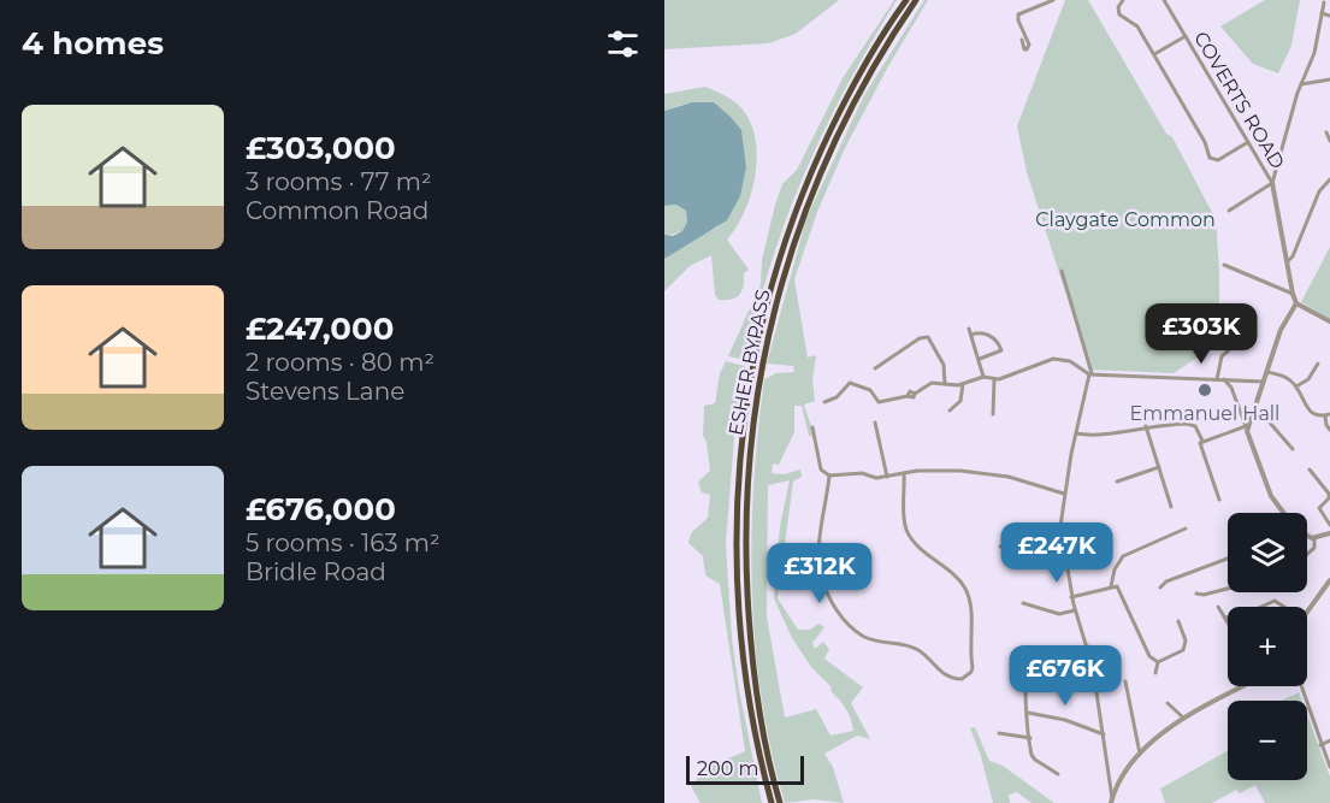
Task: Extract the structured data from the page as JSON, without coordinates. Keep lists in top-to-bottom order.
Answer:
{
  "streets": {
    "highway": ["ESHER BYPASS"],
    "street": ["COVERTS ROAD"]
  },
  "parks": ["Claygate Common"],
  "places": ["Emmanuel Hall"],
  "scale_bar": "200 m",
  "page": {
    "heading": "4 homes",
    "list": [
      {
        "name": "£303,000",
        "note": "3 rooms · 77 m² · Common Road"
      },
      {
        "name": "£247,000",
        "note": "2 rooms · 80 m² · Stevens Lane"
      },
      {
        "name": "£676,000",
        "note": "5 rooms · 163 m² · Bridle Road"
      }
    ],
    "price": [
      "£303K",
      "£247K",
      "£312K",
      "£676K"
    ],
    "map_buttons": ["+", "−"],
    "scale": "200 m"
  }
}
